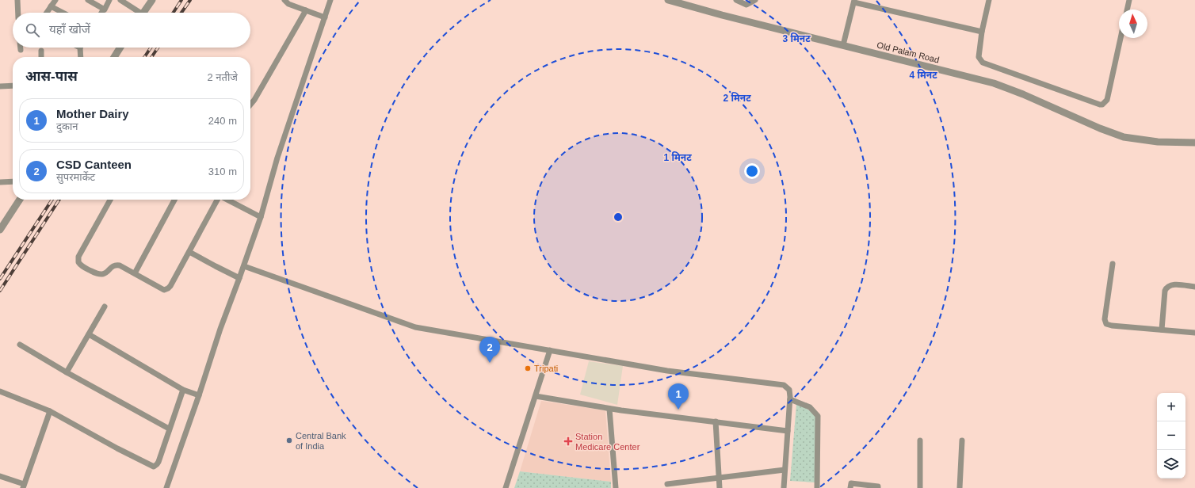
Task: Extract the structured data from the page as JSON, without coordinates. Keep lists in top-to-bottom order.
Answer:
{
  "streets": {
    "street": ["Old Palam Road"]
  },
  "places": {
    "other": ["Tripati", "Central Bank of India"],
    "health": ["Station Medicare Center"]
  },
  "north": "top",
  "page": {
    "search": "यहाँ खोजें",
    "heading": ["आस-पास", "2 नतीजे"],
    "list": [
      {
        "mark": "1",
        "name": "Mother Dairy",
        "note": "दुकान",
        "value": "240 m"
      },
      {
        "mark": "2",
        "name": "CSD Canteen",
        "note": "सुपरमार्केट",
        "value": "310 m"
      }
    ],
    "pins": ["2", "1"],
    "map_buttons": ["+", "−"]
  },
  "rings": [
    "3 मिनट",
    "4 मिनट",
    "2 मिनट",
    "1 मिनट"
  ]
}
